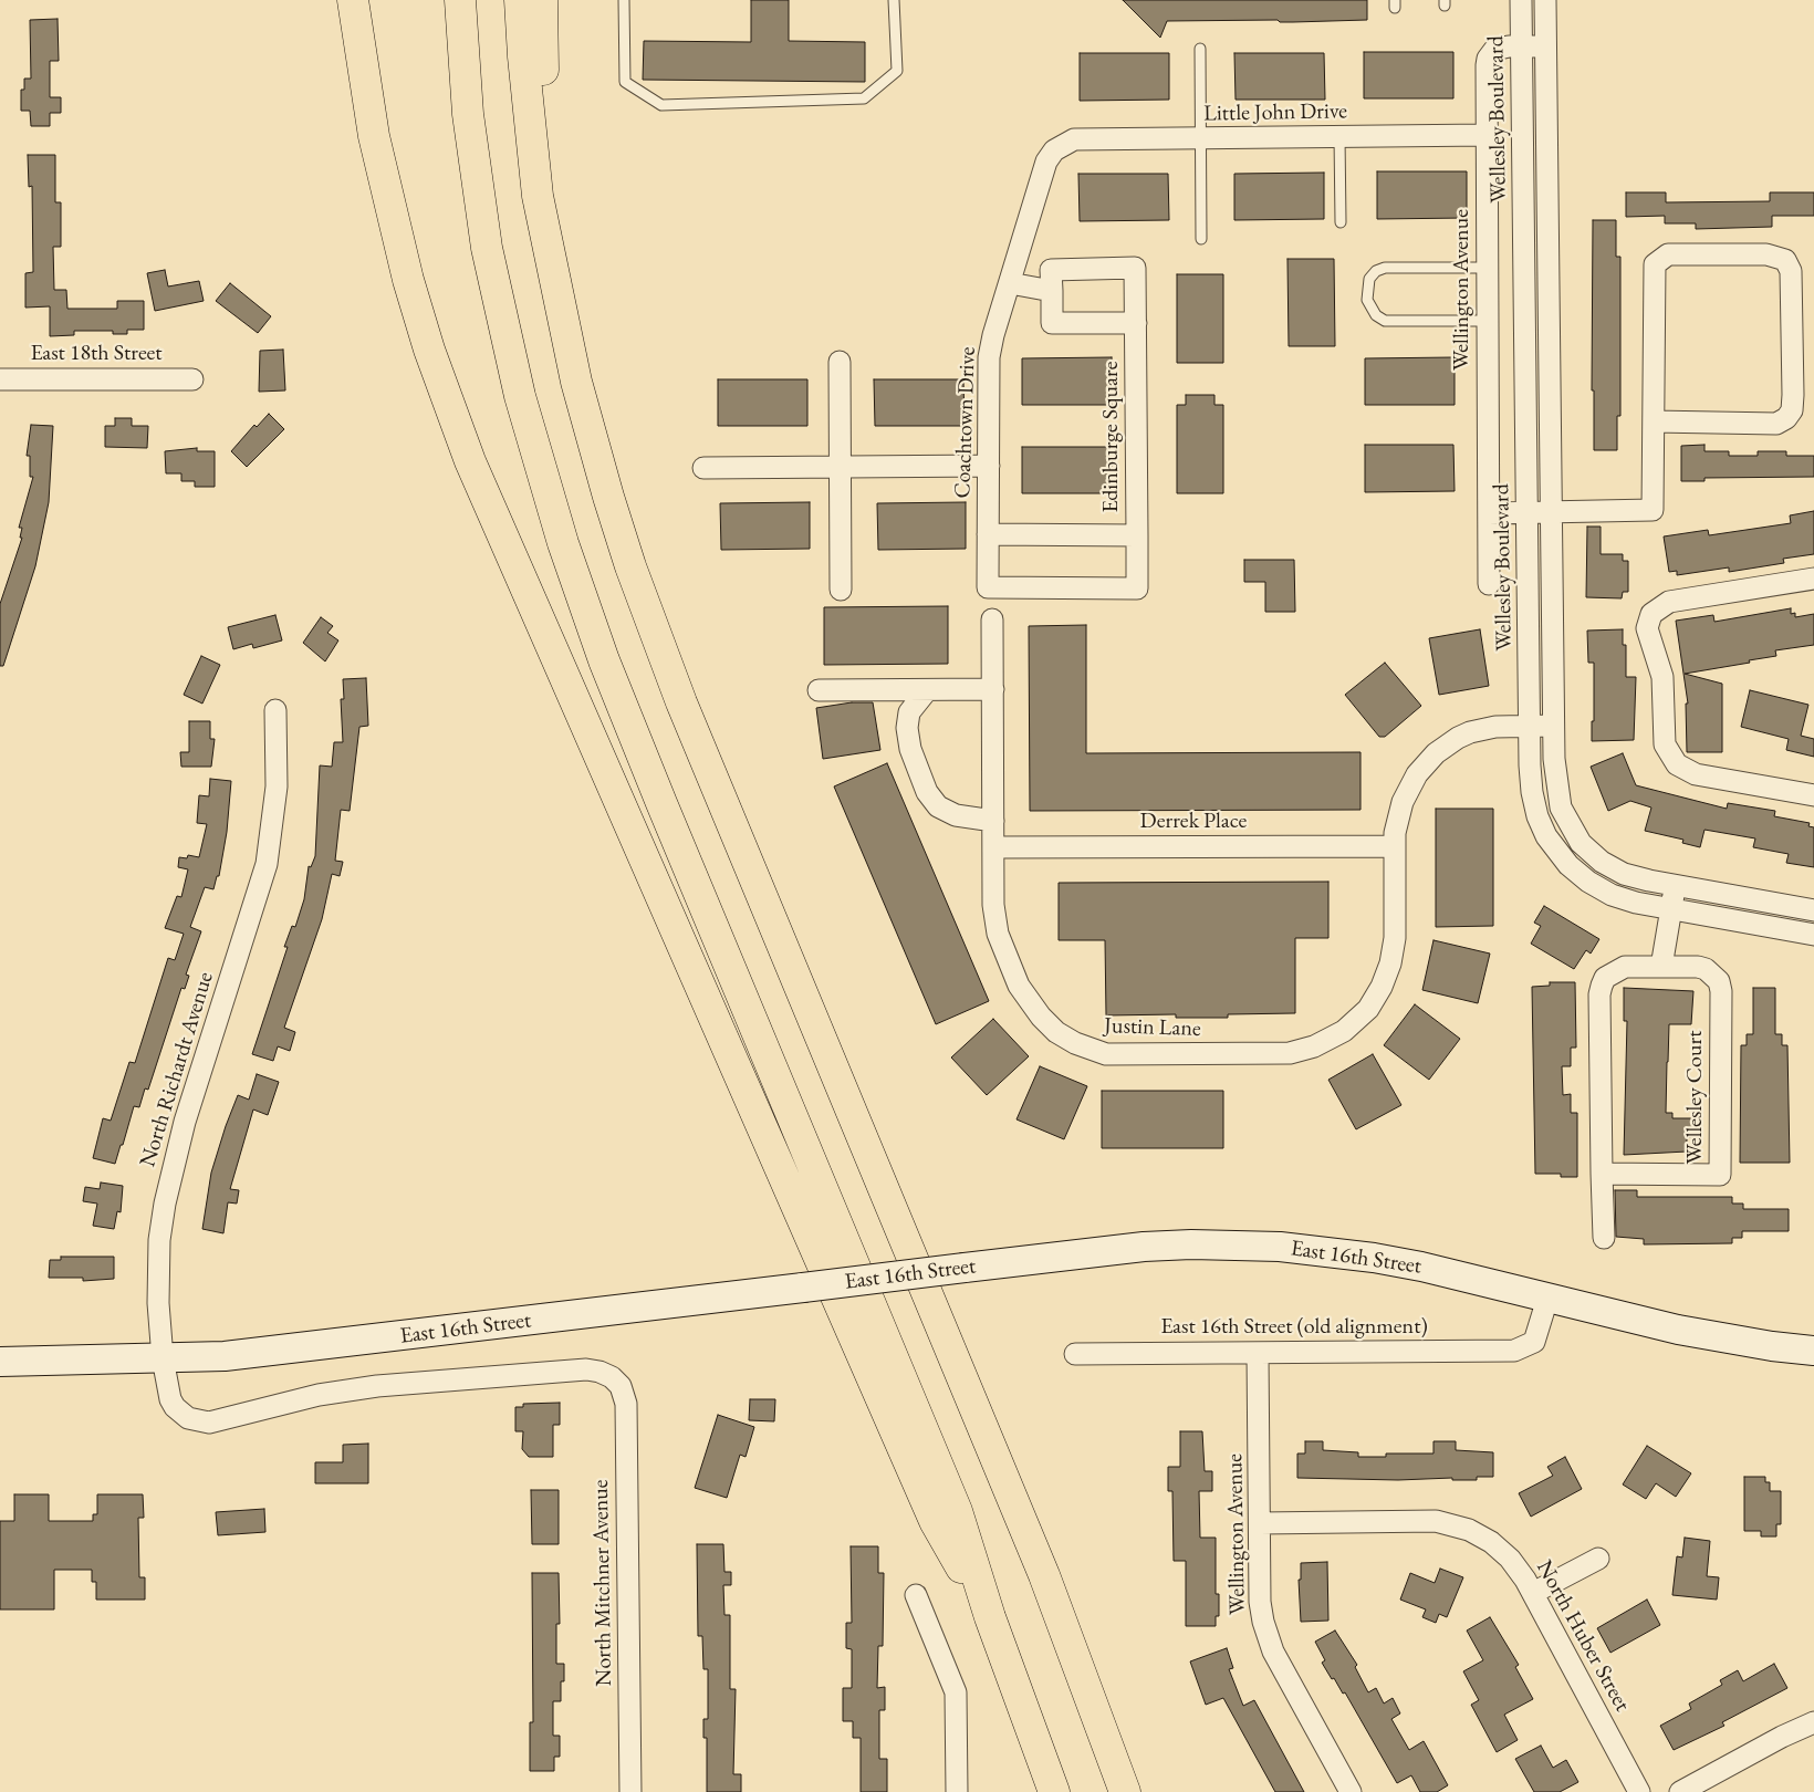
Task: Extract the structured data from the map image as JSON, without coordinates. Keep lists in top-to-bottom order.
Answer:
{
  "streets": {
    "street": [
      "Little John Drive",
      "Wellesley Boulevard",
      "Wellington Avenue",
      "East 18th Street",
      "Coachtown Drive",
      "Edinburge Square",
      "Derrek Place",
      "Justin Lane",
      "North Richardt Avenue",
      "Wellesley Court",
      "East 16th Street",
      "East 16th Street (old alignment)",
      "North Mitchner Avenue",
      "North Huber Street"
    ]
  },
  "crossings": [
    ["Little John Drive", "Wellington Avenue"],
    ["Little John Drive", "Coachtown Drive"],
    ["Wellesley Boulevard", "Wellington Avenue"],
    ["Wellesley Boulevard", "Justin Lane"],
    ["Wellington Avenue", "East 16th Street (old alignment)"],
    ["Wellington Avenue", "North Huber Street"],
    ["Coachtown Drive", "Edinburge Square"],
    ["Derrek Place", "Justin Lane"],
    ["North Richardt Avenue", "East 16th Street"],
    ["North Richardt Avenue", "North Mitchner Avenue"],
    ["East 16th Street", "East 16th Street (old alignment)"]
  ]
}
